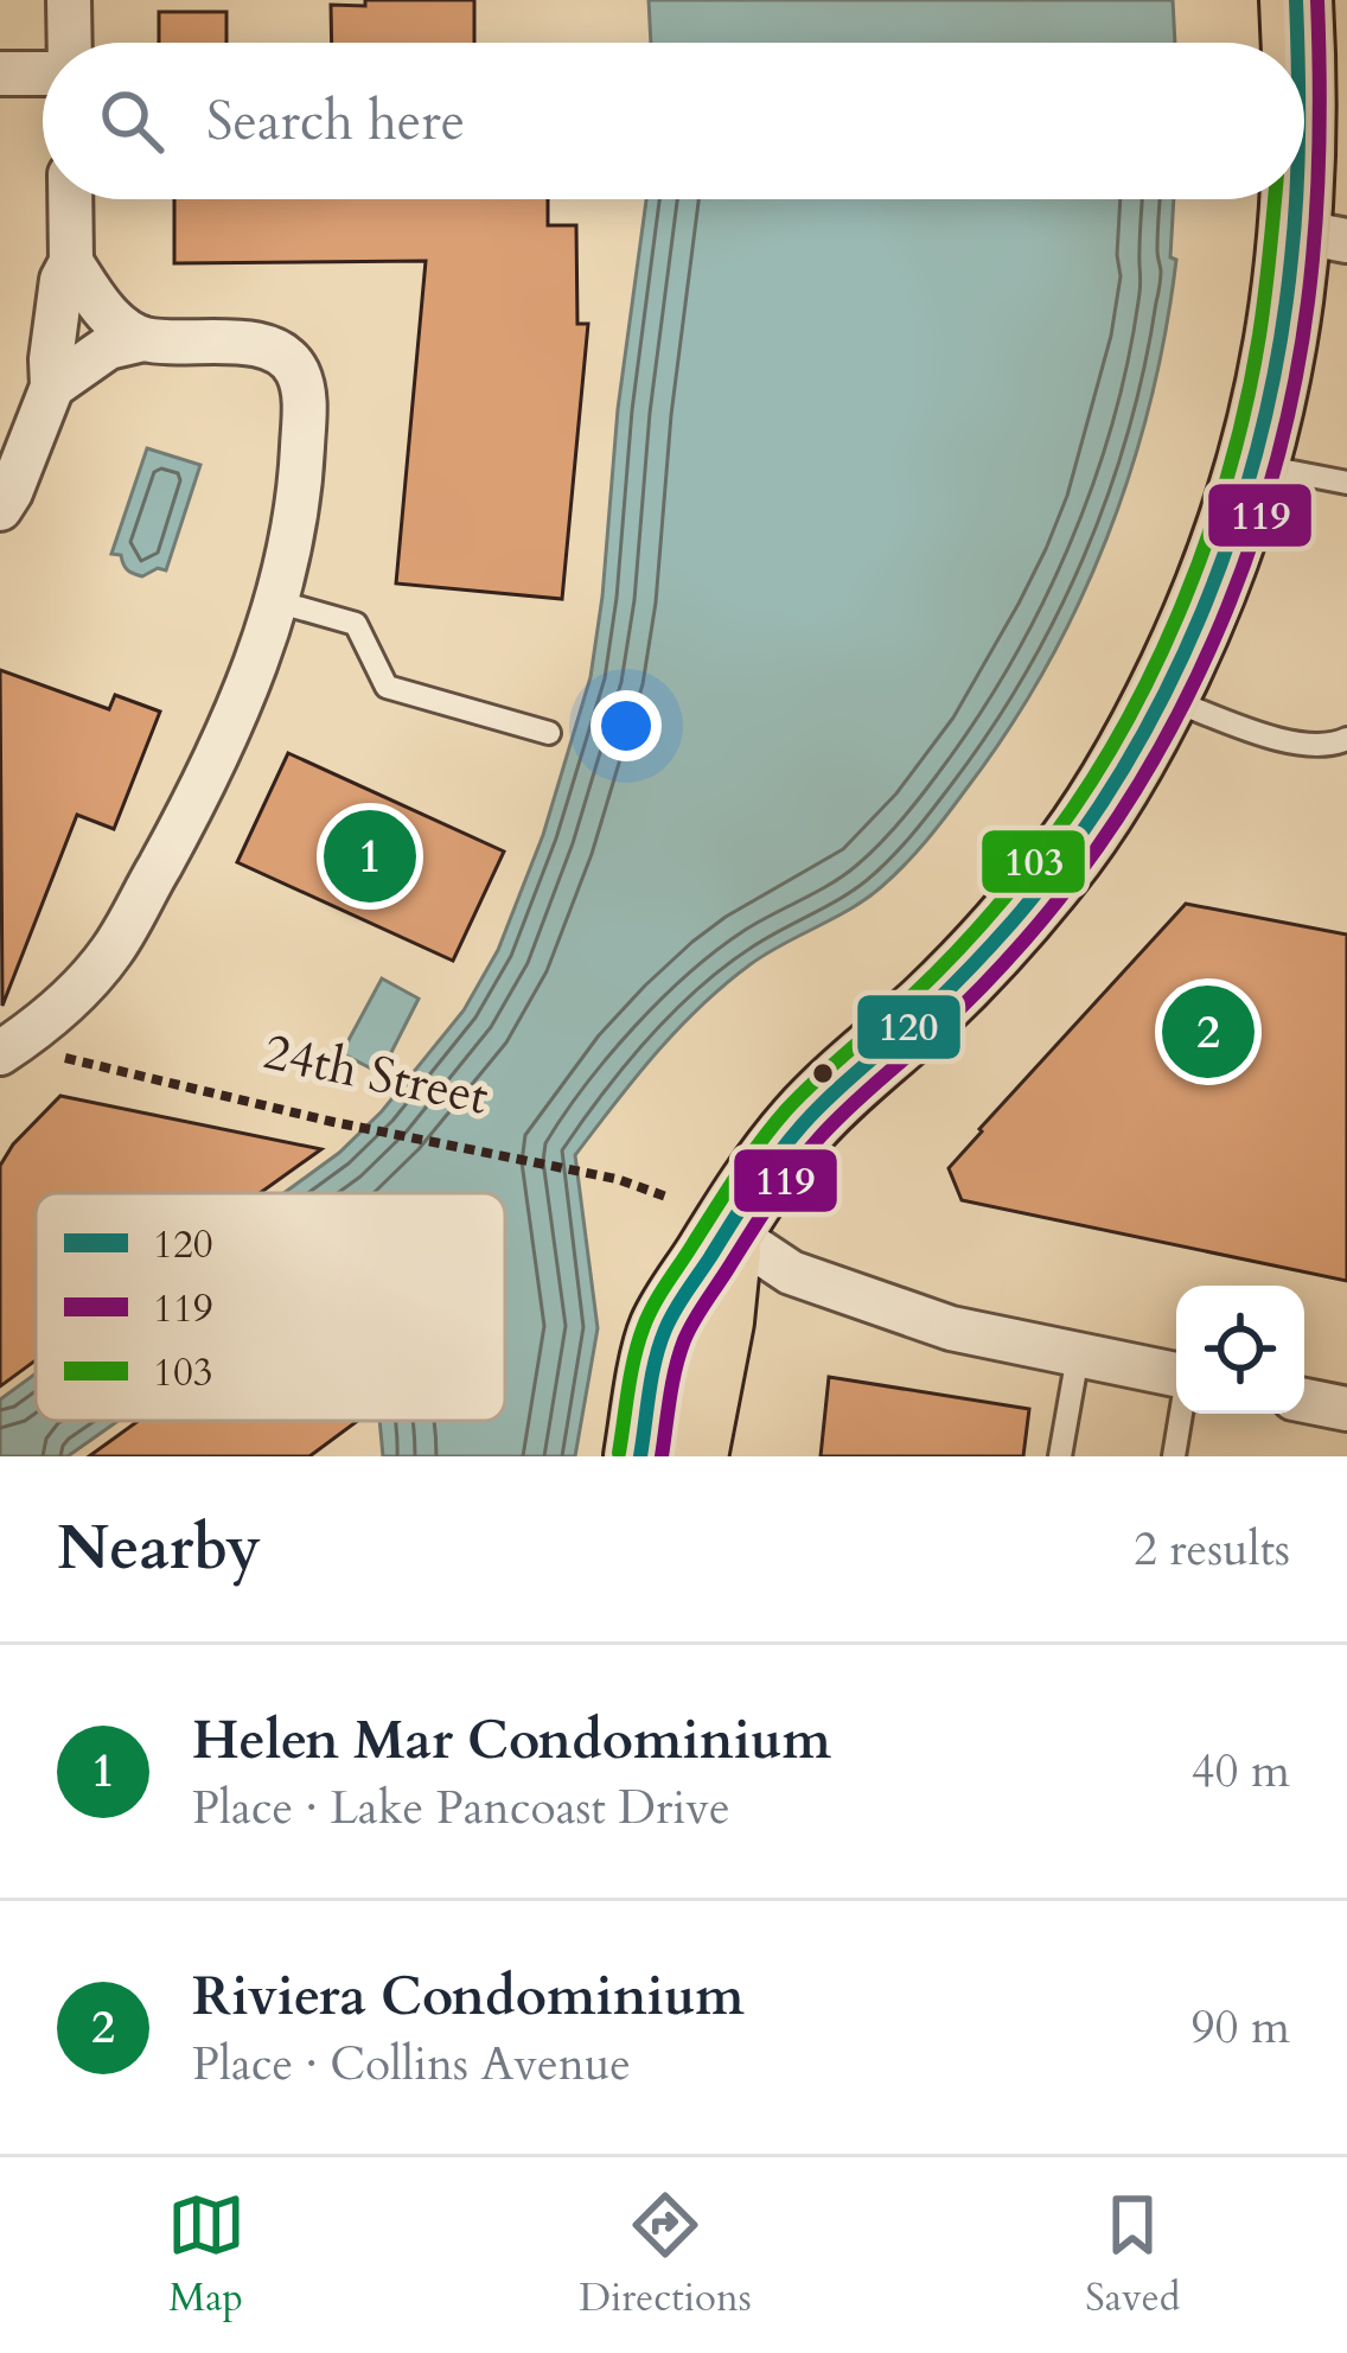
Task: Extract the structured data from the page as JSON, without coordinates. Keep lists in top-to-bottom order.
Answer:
{
  "streets": {
    "path": ["24th Street"]
  },
  "lines": ["transit line 120", "transit line 119", "transit line 103"],
  "legend": ["120", "119", "103"],
  "page": {
    "search": "Search here",
    "pins": ["1", "2"],
    "heading": ["Nearby", "2 results"],
    "list": [
      {
        "mark": "1",
        "name": "Helen Mar Condominium",
        "note": "Place · Lake Pancoast Drive",
        "value": "40 m"
      },
      {
        "mark": "2",
        "name": "Riviera Condominium",
        "note": "Place · Collins Avenue",
        "value": "90 m"
      }
    ],
    "nav": ["Map", "Directions", "Saved"]
  }
}
